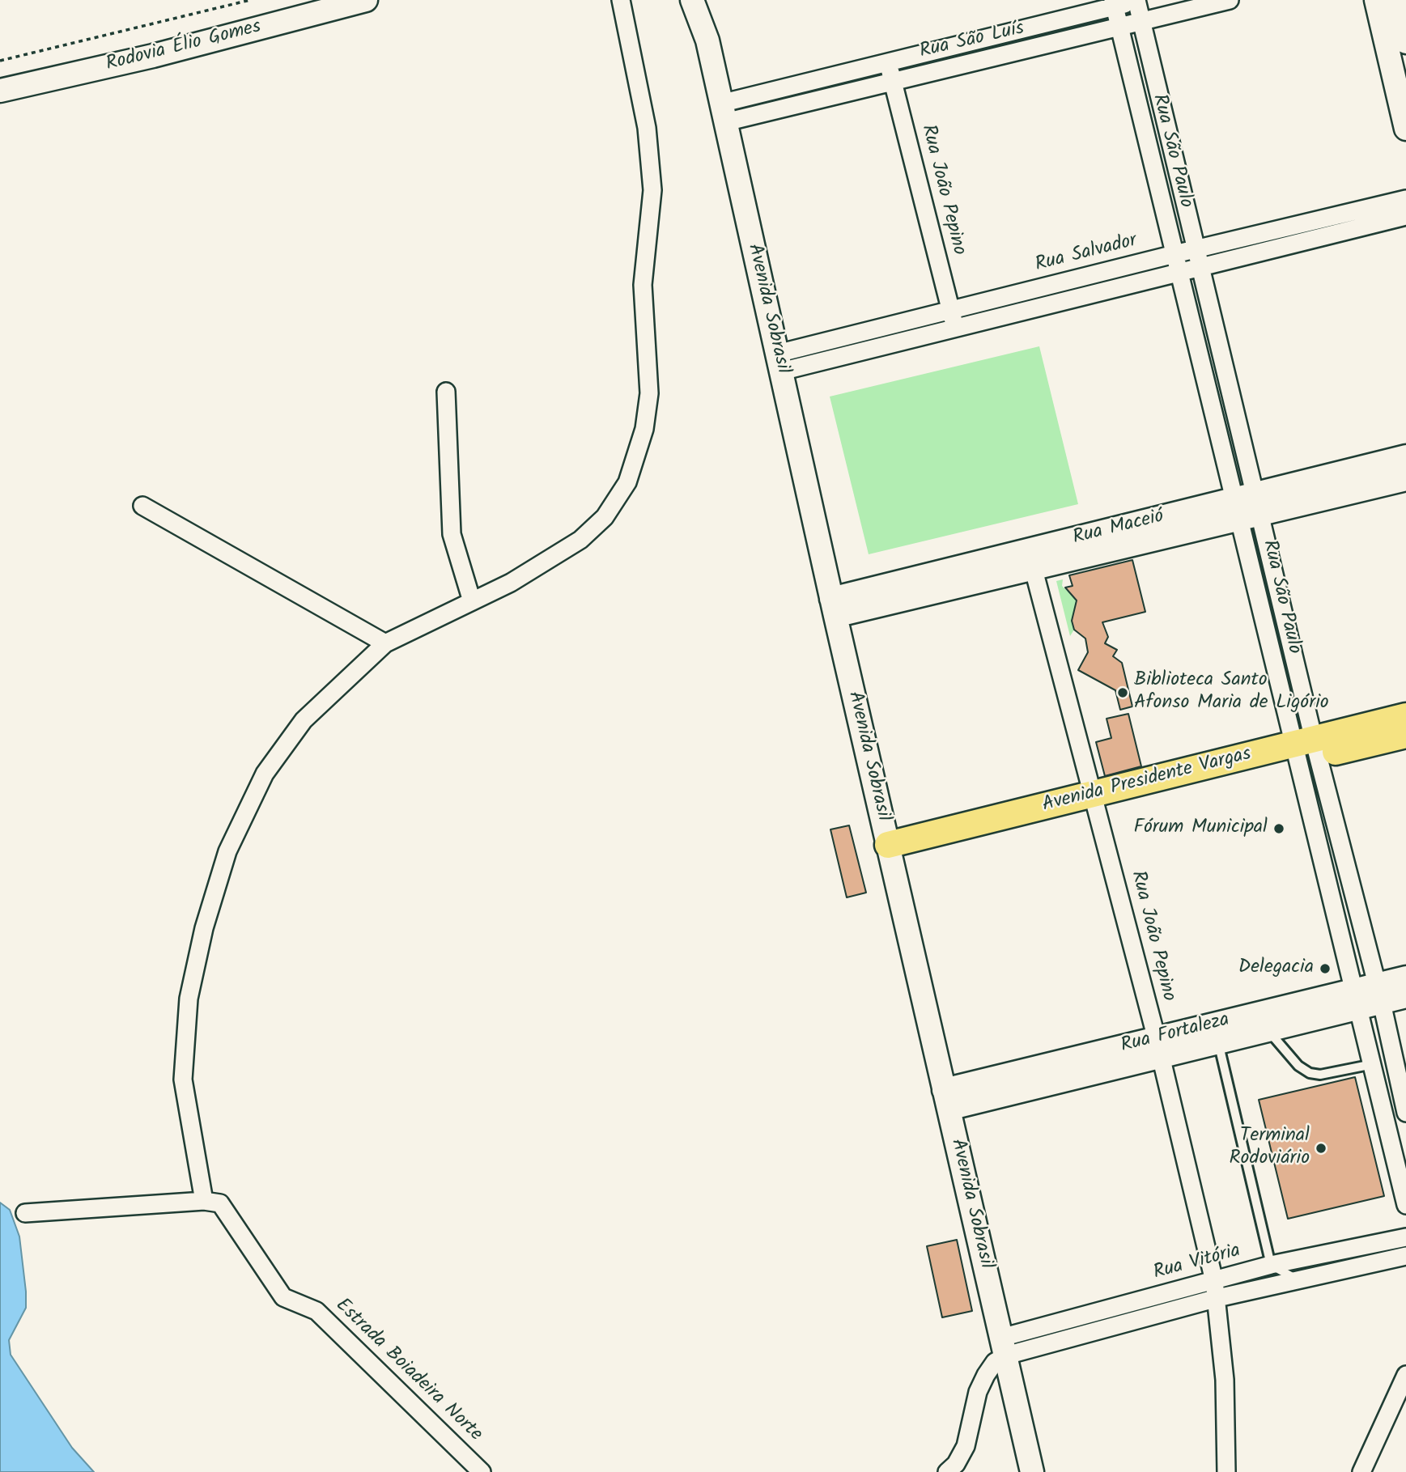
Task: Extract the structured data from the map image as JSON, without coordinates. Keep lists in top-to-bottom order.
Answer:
{
  "streets": {
    "main road": [
      "Rodovia Élio Gomes",
      "Avenida Sobrasil",
      "Rua Maceió",
      "Avenida Presidente Vargas",
      "Rua Fortaleza"
    ],
    "street": [
      "Rua São Luís",
      "Rua São Paulo",
      "Rua João Pepino",
      "Rua Salvador",
      "Rua Vitória",
      "Estrada Boiadeira Norte"
    ]
  },
  "crossings": [
    ["Rua São Luís", "Rua São Paulo"],
    ["Rua São Luís", "Rua João Pepino"],
    ["Rua São Luís", "Avenida Sobrasil"],
    ["Rua São Paulo", "Rua Salvador"],
    ["Rua São Paulo", "Rua Maceió"],
    ["Rua São Paulo", "Avenida Presidente Vargas"],
    ["Rua São Paulo", "Rua Fortaleza"],
    ["Rua João Pepino", "Rua Salvador"],
    ["Rua João Pepino", "Rua Maceió"],
    ["Rua João Pepino", "Avenida Presidente Vargas"],
    ["Rua João Pepino", "Rua Fortaleza"],
    ["Rua João Pepino", "Rua Vitória"],
    ["Rua Salvador", "Avenida Sobrasil"],
    ["Avenida Sobrasil", "Rua Maceió"],
    ["Avenida Sobrasil", "Avenida Presidente Vargas"],
    ["Avenida Sobrasil", "Rua Fortaleza"],
    ["Avenida Sobrasil", "Rua Vitória"]
  ],
  "places": [
    "Biblioteca Santo Afonso Maria de Ligório",
    "Fórum Municipal",
    "Delegacia",
    "Terminal Rodoviário"
  ]
}
